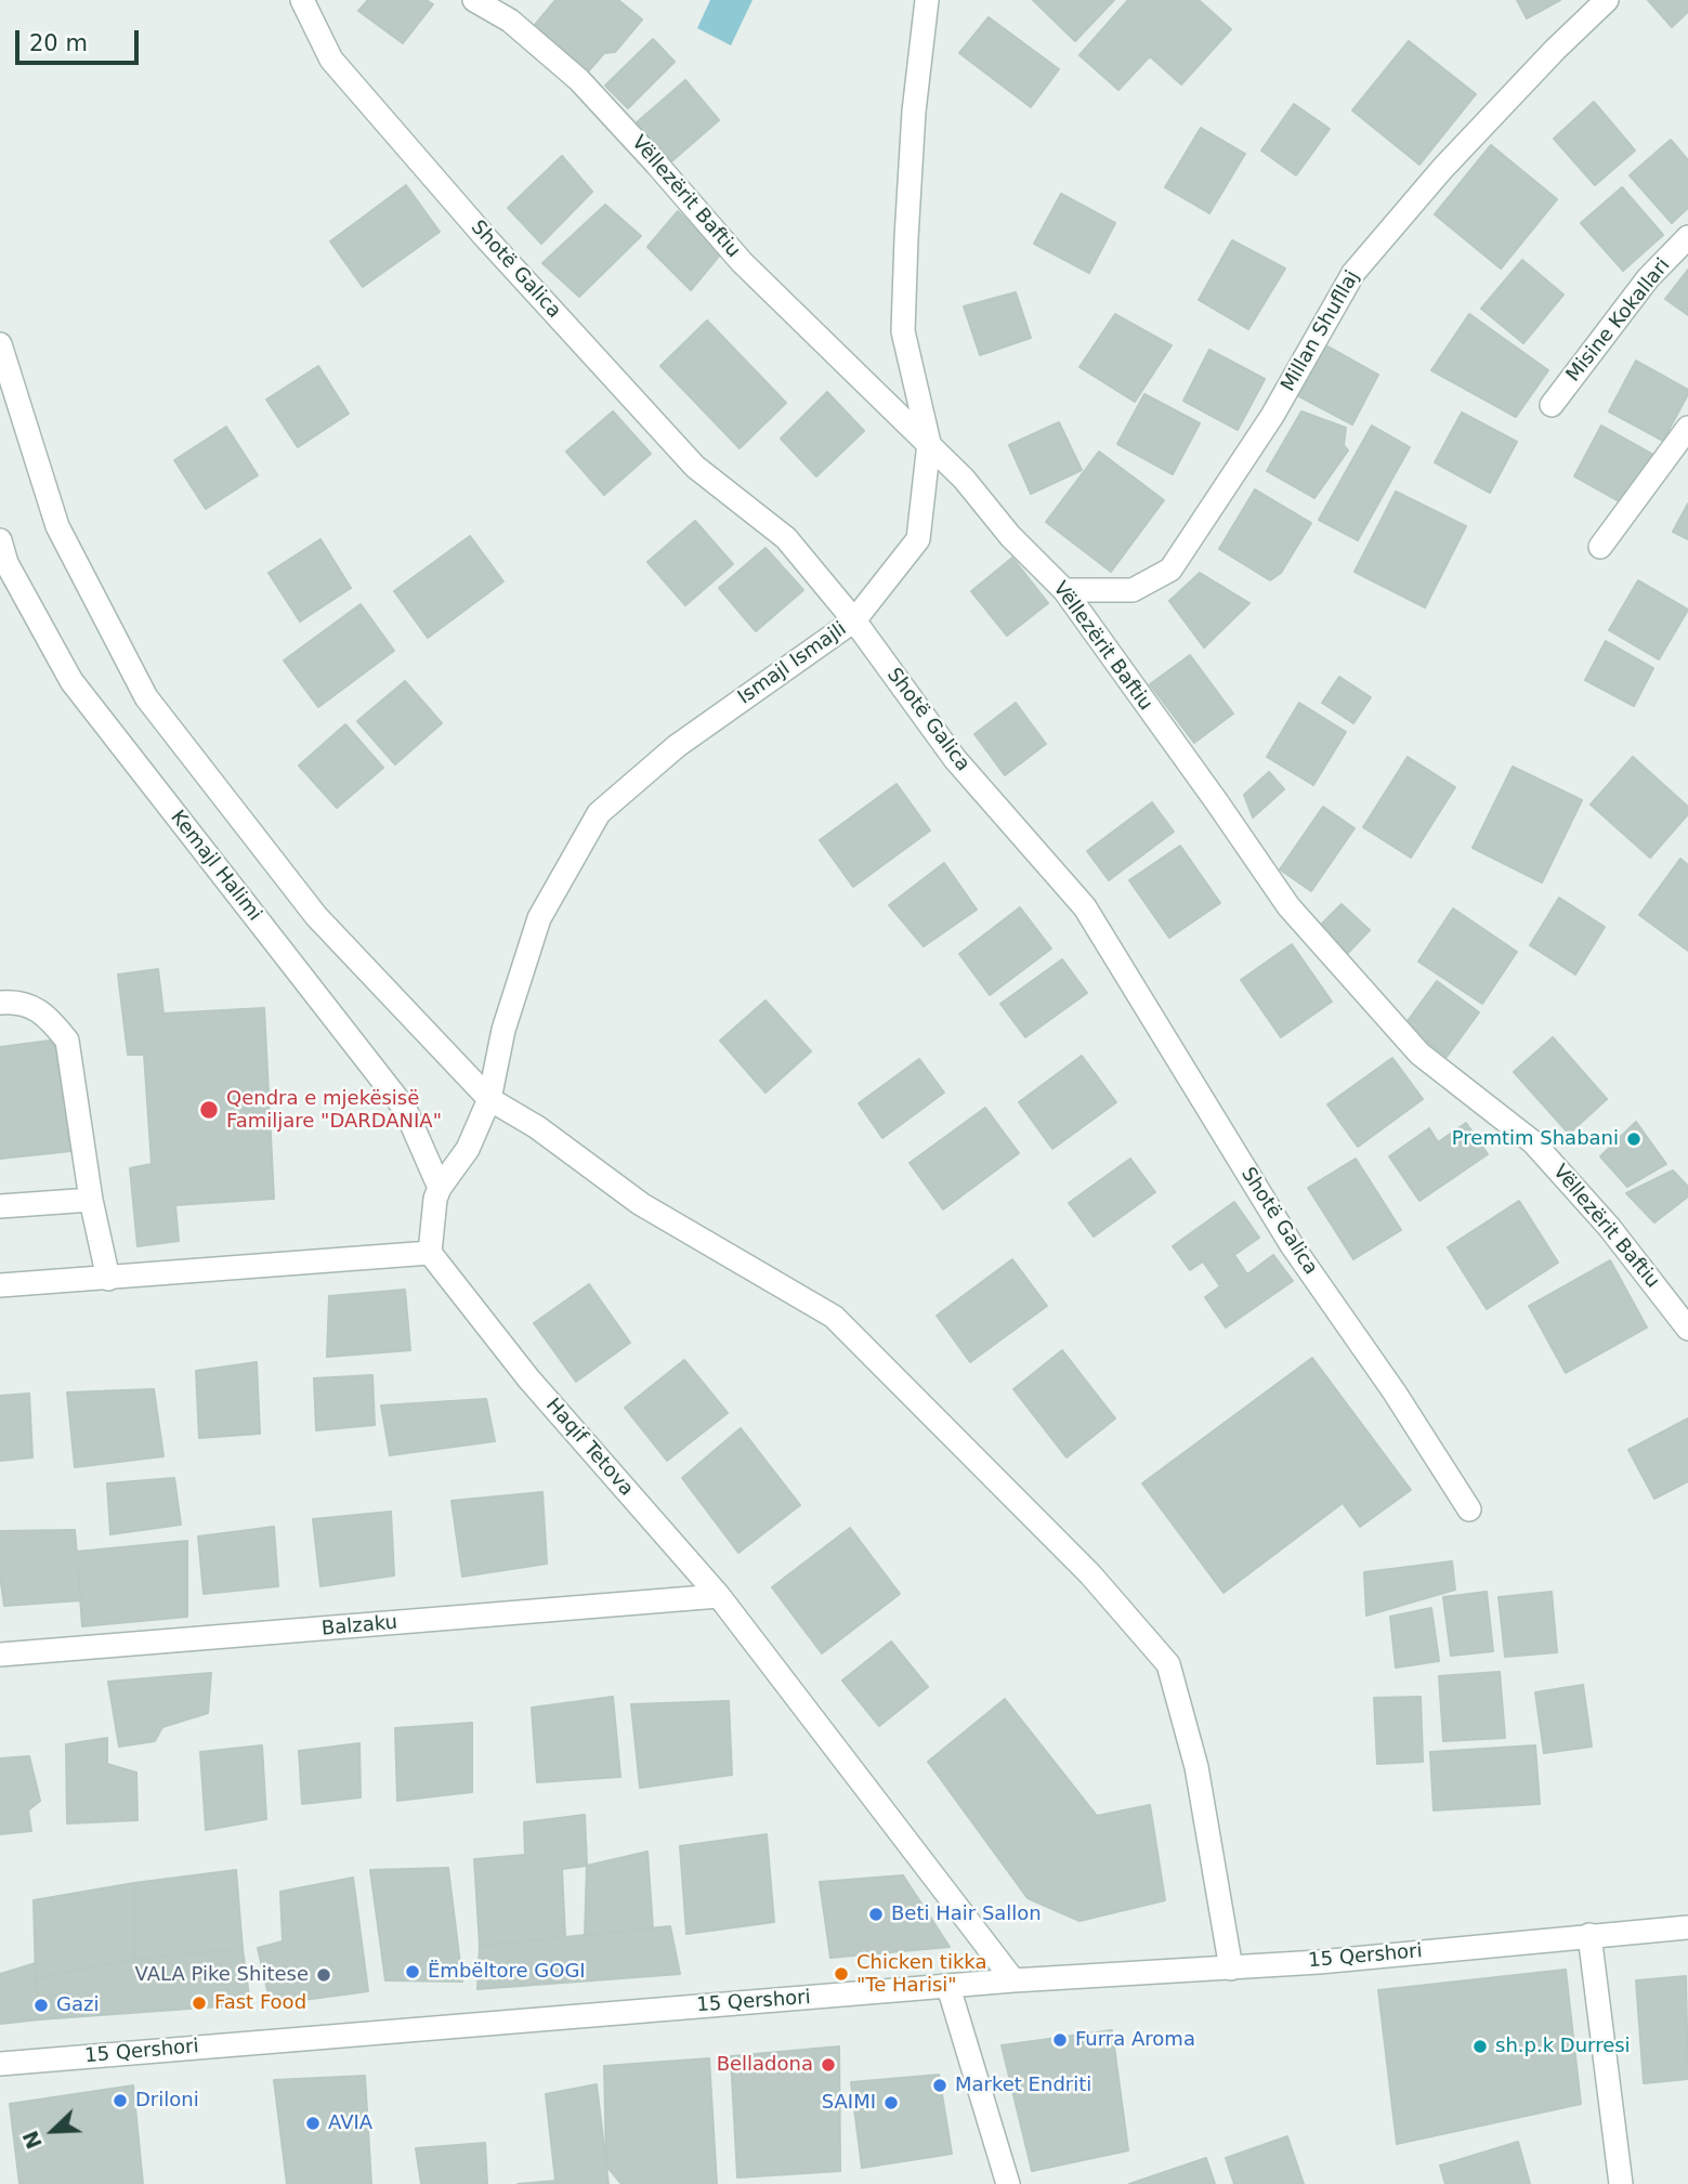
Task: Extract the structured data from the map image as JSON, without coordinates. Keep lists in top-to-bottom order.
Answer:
{
  "streets": {
    "street": [
      "Vëllezërit Baftiu",
      "Shotë Galica",
      "Misine Kokallari",
      "Millan Shufllaj",
      "Ismajl Ismajli",
      "Kemajl Halimi",
      "Haqif Tetova",
      "Balzaku",
      "15 Qershori"
    ]
  },
  "crossings": [
    ["Vëllezërit Baftiu", "Millan Shufllaj"],
    ["Vëllezërit Baftiu", "Ismajl Ismajli"],
    ["Shotë Galica", "Ismajl Ismajli"],
    ["Ismajl Ismajli", "Kemajl Halimi"],
    ["Ismajl Ismajli", "Haqif Tetova"],
    ["Haqif Tetova", "Balzaku"],
    ["Haqif Tetova", "15 Qershori"]
  ],
  "places": [
    "Qendra e mjekësisë Familjare \"DARDANIA\"",
    "Premtim Shabani",
    "Beti Hair Sallon",
    "Ëmbëltore GOGI",
    "Chicken tikka \"Te Harisi\"",
    "VALA Pike Shitese",
    "Fast Food",
    "Gazi",
    "Furra Aroma",
    "sh.p.k Durresi",
    "Belladona",
    "Market Endriti",
    "Driloni",
    "SAIMI",
    "AVIA"
  ],
  "scale_bar": "20 m",
  "north": "bottom left"
}
